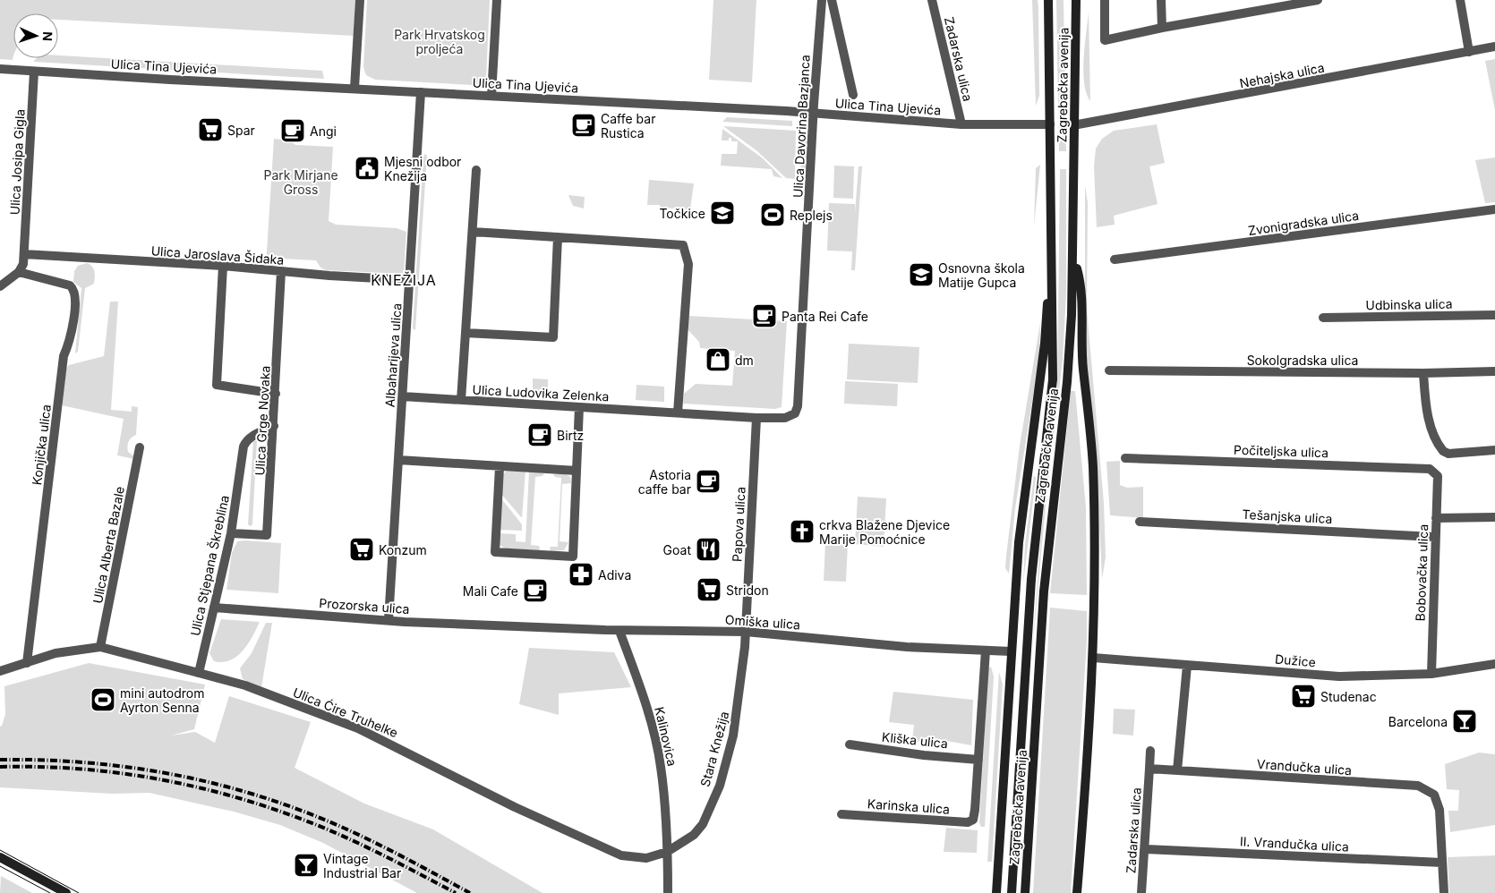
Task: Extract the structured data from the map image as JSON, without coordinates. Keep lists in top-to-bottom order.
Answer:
{
  "streets": {
    "main road": ["Zagrebačka avenija"],
    "street": [
      "Zadarska ulica",
      "Ulica Tina Ujevića",
      "Nehajska ulica",
      "Ulica Davorina Bazjanca",
      "Ulica Josipa Gigla",
      "Zvonigradska ulica",
      "Ulica Jaroslava Šidaka",
      "Udbinska ulica",
      "Albaharijeva ulica",
      "Sokolgradska ulica",
      "Ulica Ludovika Zelenka",
      "Ulica Grge Novaka",
      "Konjička ulica",
      "Počiteljska ulica",
      "Tešanjska ulica",
      "Papova ulica",
      "Ulica Alberta Bazale",
      "Ulica Stjepana Škreblina",
      "Bobovačka ulica",
      "Prozorska ulica",
      "Omiška ulica",
      "Dužice",
      "Ulica Ćire Truhelke",
      "Kalinovica",
      "Kliška ulica",
      "Stara Knežija",
      "Vrandučka ulica",
      "Karinska ulica",
      "II. Vrandučka ulica"
    ]
  },
  "crossings": [
    ["Zadarska ulica", "Ulica Tina Ujevića"],
    ["Zadarska ulica", "II. Vrandučka ulica"],
    ["Ulica Tina Ujevića", "Zagrebačka avenija"],
    ["Ulica Tina Ujevića", "Ulica Davorina Bazjanca"],
    ["Ulica Tina Ujevića", "Ulica Josipa Gigla"],
    ["Ulica Tina Ujevića", "Albaharijeva ulica"],
    ["Nehajska ulica", "Zagrebačka avenija"],
    ["Ulica Davorina Bazjanca", "Ulica Ludovika Zelenka"],
    ["Ulica Josipa Gigla", "Ulica Jaroslava Šidaka"],
    ["Ulica Josipa Gigla", "Konjička ulica"],
    ["Ulica Jaroslava Šidaka", "Albaharijeva ulica"],
    ["Ulica Jaroslava Šidaka", "Ulica Grge Novaka"],
    ["Albaharijeva ulica", "Ulica Ludovika Zelenka"],
    ["Albaharijeva ulica", "Prozorska ulica"],
    ["Ulica Ludovika Zelenka", "Papova ulica"],
    ["Ulica Grge Novaka", "Ulica Stjepana Škreblina"],
    ["Konjička ulica", "Ulica Ćire Truhelke"],
    ["Počiteljska ulica", "Bobovačka ulica"],
    ["Tešanjska ulica", "Bobovačka ulica"],
    ["Papova ulica", "Omiška ulica"],
    ["Papova ulica", "Stara Knežija"],
    ["Ulica Alberta Bazale", "Ulica Ćire Truhelke"],
    ["Ulica Stjepana Škreblina", "Prozorska ulica"],
    ["Ulica Stjepana Škreblina", "Ulica Ćire Truhelke"],
    ["Bobovačka ulica", "Dužice"],
    ["Prozorska ulica", "Omiška ulica"],
    ["Omiška ulica", "Kalinovica"],
    ["Omiška ulica", "Stara Knežija"],
    ["Ulica Ćire Truhelke", "Kalinovica"],
    ["Ulica Ćire Truhelke", "Stara Knežija"],
    ["Kalinovica", "Stara Knežija"],
    ["Kliška ulica", "Karinska ulica"],
    ["Vrandučka ulica", "II. Vrandučka ulica"]
  ],
  "districts": ["KNEŽIJA"],
  "parks": ["Park Hrvatskog proljeća", "Park Mirjane Gross"],
  "places": {
    "cafe": [
      "Caffe bar Rustica",
      "Angi",
      "Panta Rei Cafe",
      "Birtz",
      "Astoria caffe bar",
      "Mali Cafe"
    ],
    "supermarket": [
      "Spar",
      "Konzum",
      "Stridon",
      "Studenac"
    ],
    "public building": ["Mjesni odbor Knežija"],
    "school or university": ["Točkice", "Osnovna škola Matije Gupca"],
    "sports": ["Replejs", "mini autodrom Ayrton Senna"],
    "shop": ["dm"],
    "church": ["crkva Blažene Djevice Marije Pomoćnice"],
    "restaurant": ["Goat"],
    "pharmacy": ["Adiva"],
    "bar": ["Barcelona", "Vintage Industrial Bar"]
  },
  "north": "right"
}
